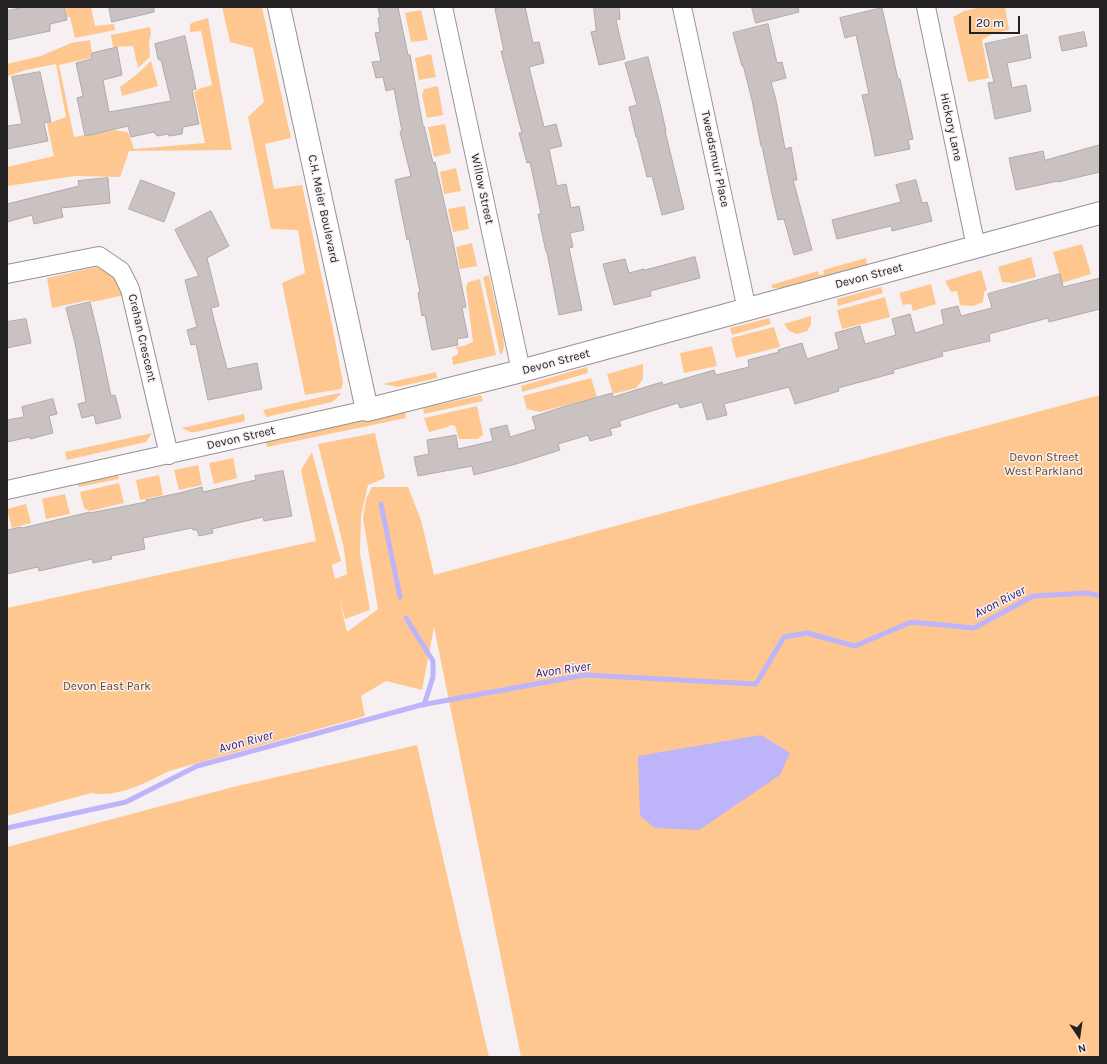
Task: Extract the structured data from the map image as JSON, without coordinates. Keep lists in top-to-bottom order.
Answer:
{
  "streets": {
    "street": [
      "Hickory Lane",
      "Tweedsmuir Place",
      "Willow Street",
      "C.H. Meier Boulevard",
      "Devon Street",
      "Crehan Crescent"
    ]
  },
  "crossings": [
    ["Hickory Lane", "Devon Street"],
    ["Tweedsmuir Place", "Devon Street"],
    ["Willow Street", "Devon Street"],
    ["C.H. Meier Boulevard", "Devon Street"],
    ["Devon Street", "Crehan Crescent"]
  ],
  "water": ["Avon River"],
  "parks": ["Devon Street West Parkland", "Devon East Park"],
  "scale_bar": "20 m",
  "north": "bottom"
}
